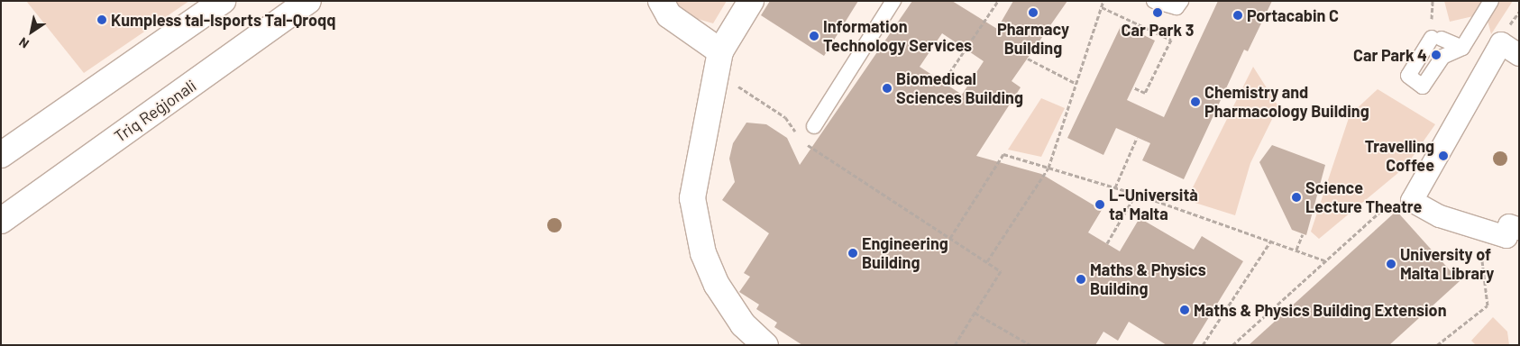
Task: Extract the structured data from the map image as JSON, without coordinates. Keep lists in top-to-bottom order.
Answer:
{
  "streets": {
    "main road": ["Triq Reġjonali"]
  },
  "places": [
    "Pharmacy Building",
    "Car Park 3",
    "Portacabin C",
    "Kumpless tal-Isports Tal-Qroqq",
    "Information Technology Services",
    "Car Park 4",
    "Biomedical Sciences Building",
    "Chemistry and Pharmacology Building",
    "Travelling Coffee",
    "Science Lecture Theatre",
    "L-Università ta' Malta",
    "Engineering Building",
    "University of Malta Library",
    "Maths & Physics Building",
    "Maths & Physics Building Extension"
  ],
  "north": "bottom left"
}
